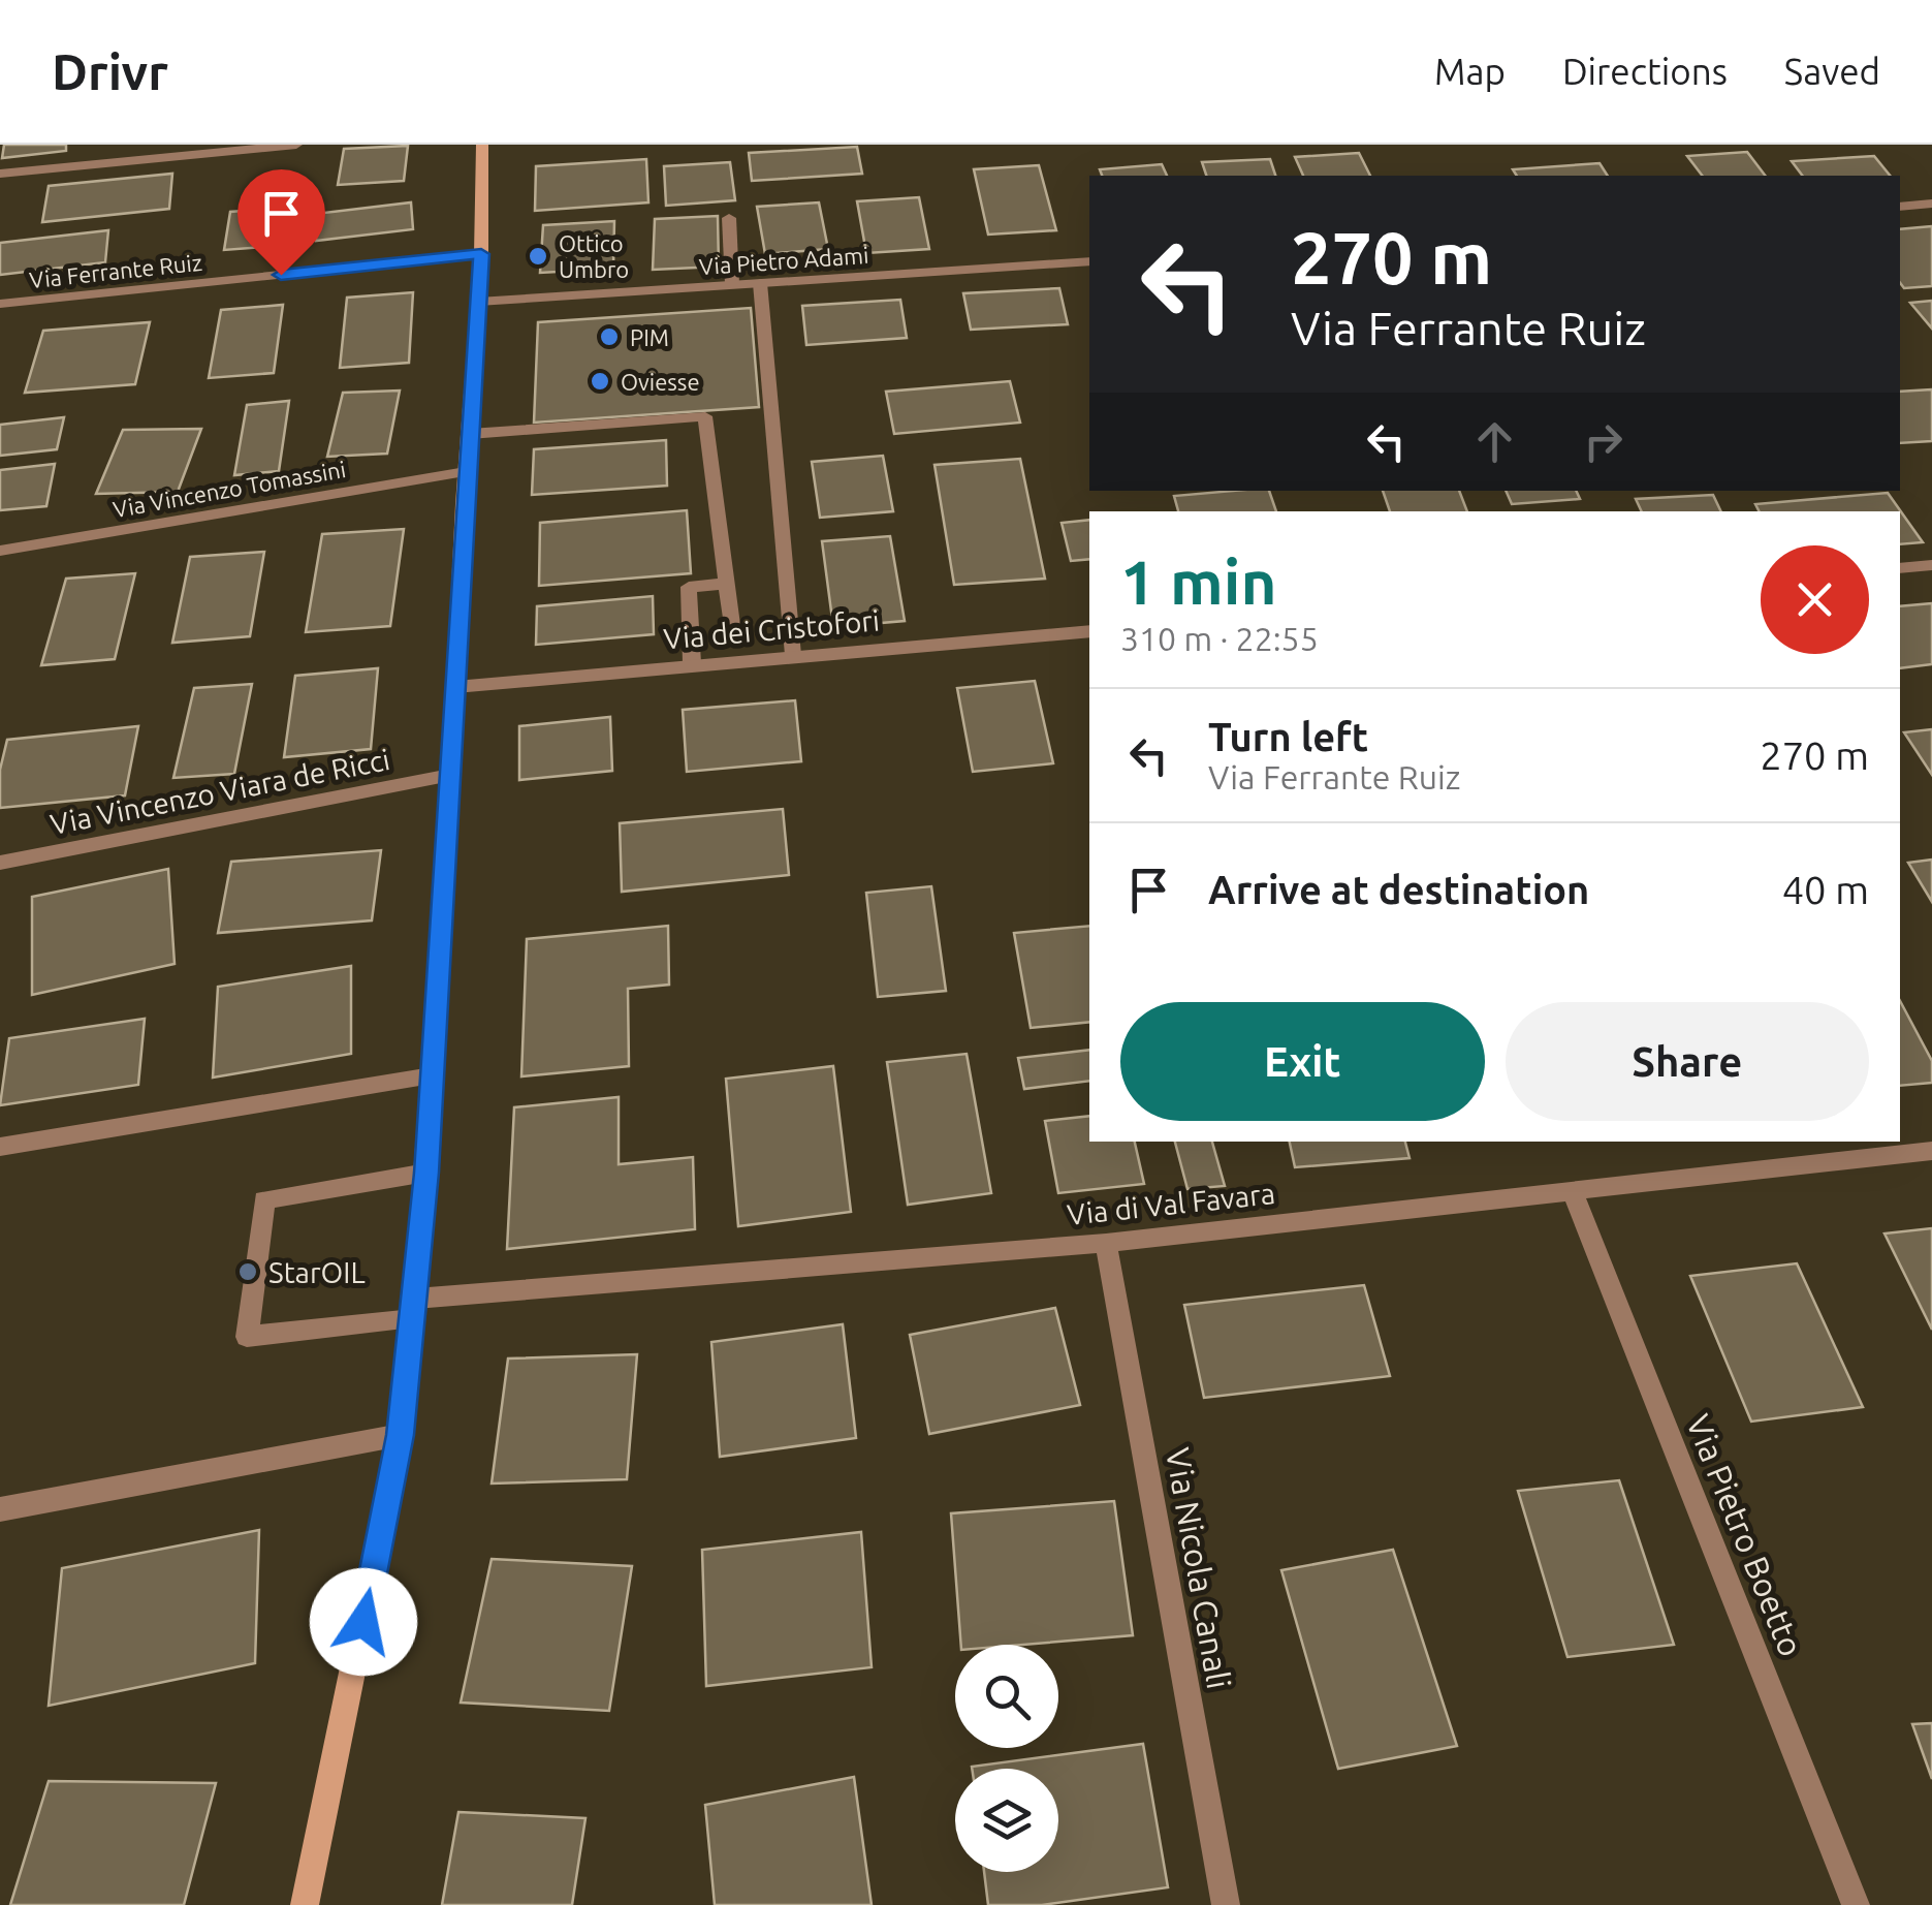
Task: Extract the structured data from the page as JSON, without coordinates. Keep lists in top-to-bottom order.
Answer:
{
  "streets": {
    "street": [
      "Via Pietro Adami",
      "Via Ferrante Ruiz",
      "Via Vincenzo Tomassini",
      "Via dei Cristofori",
      "Via Vincenzo Viara de Ricci",
      "Via di Val Favara",
      "Via Pietro Boetto",
      "Via Nicola Canali"
    ]
  },
  "crossings": [
    ["Via di Val Favara", "Via Pietro Boetto"],
    ["Via di Val Favara", "Via Nicola Canali"]
  ],
  "places": [
    "Ottico Umbro",
    "PIM",
    "Oviesse",
    "StarOIL"
  ],
  "page": {
    "header": "Drivr",
    "nav": ["Map", "Directions", "Saved"],
    "turn": ["270 m", "Via Ferrante Ruiz"],
    "heading": ["1 min", "310 m · 22:55"],
    "list": [
      {
        "name": "Turn left",
        "note": "Via Ferrante Ruiz",
        "value": "270 m"
      },
      {
        "name": "Arrive at destination",
        "value": "40 m"
      }
    ],
    "buttons": ["Exit", "Share"]
  }
}
